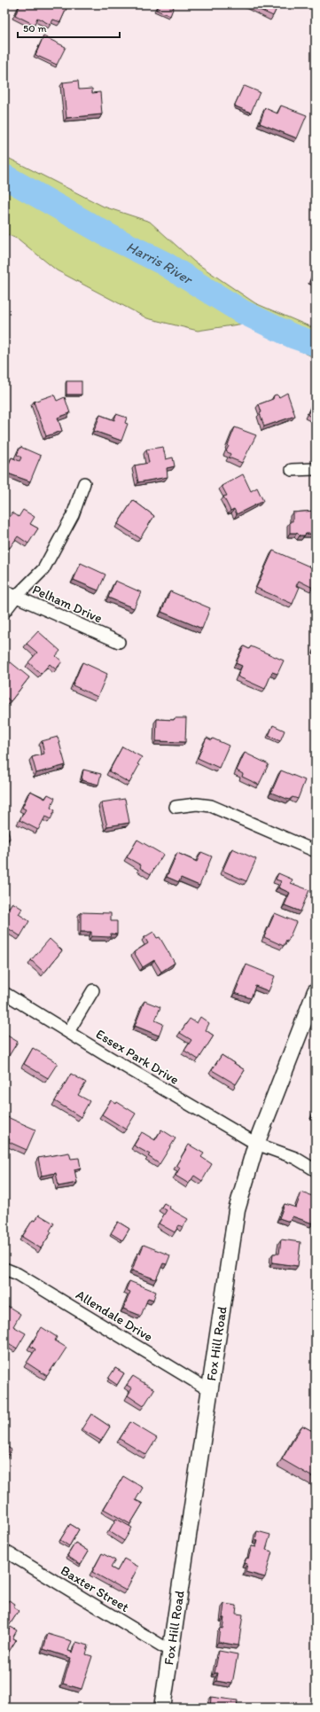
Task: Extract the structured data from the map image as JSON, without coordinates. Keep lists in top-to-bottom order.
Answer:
{
  "streets": {
    "main road": ["Fox Hill Road"],
    "street": [
      "Pelham Drive",
      "Essex Park Drive",
      "Allendale Drive",
      "Baxter Street"
    ]
  },
  "crossings": [
    ["Essex Park Drive", "Fox Hill Road"],
    ["Allendale Drive", "Fox Hill Road"],
    ["Fox Hill Road", "Baxter Street"]
  ],
  "water": ["Harris River"],
  "scale_bar": "50 m"
}
